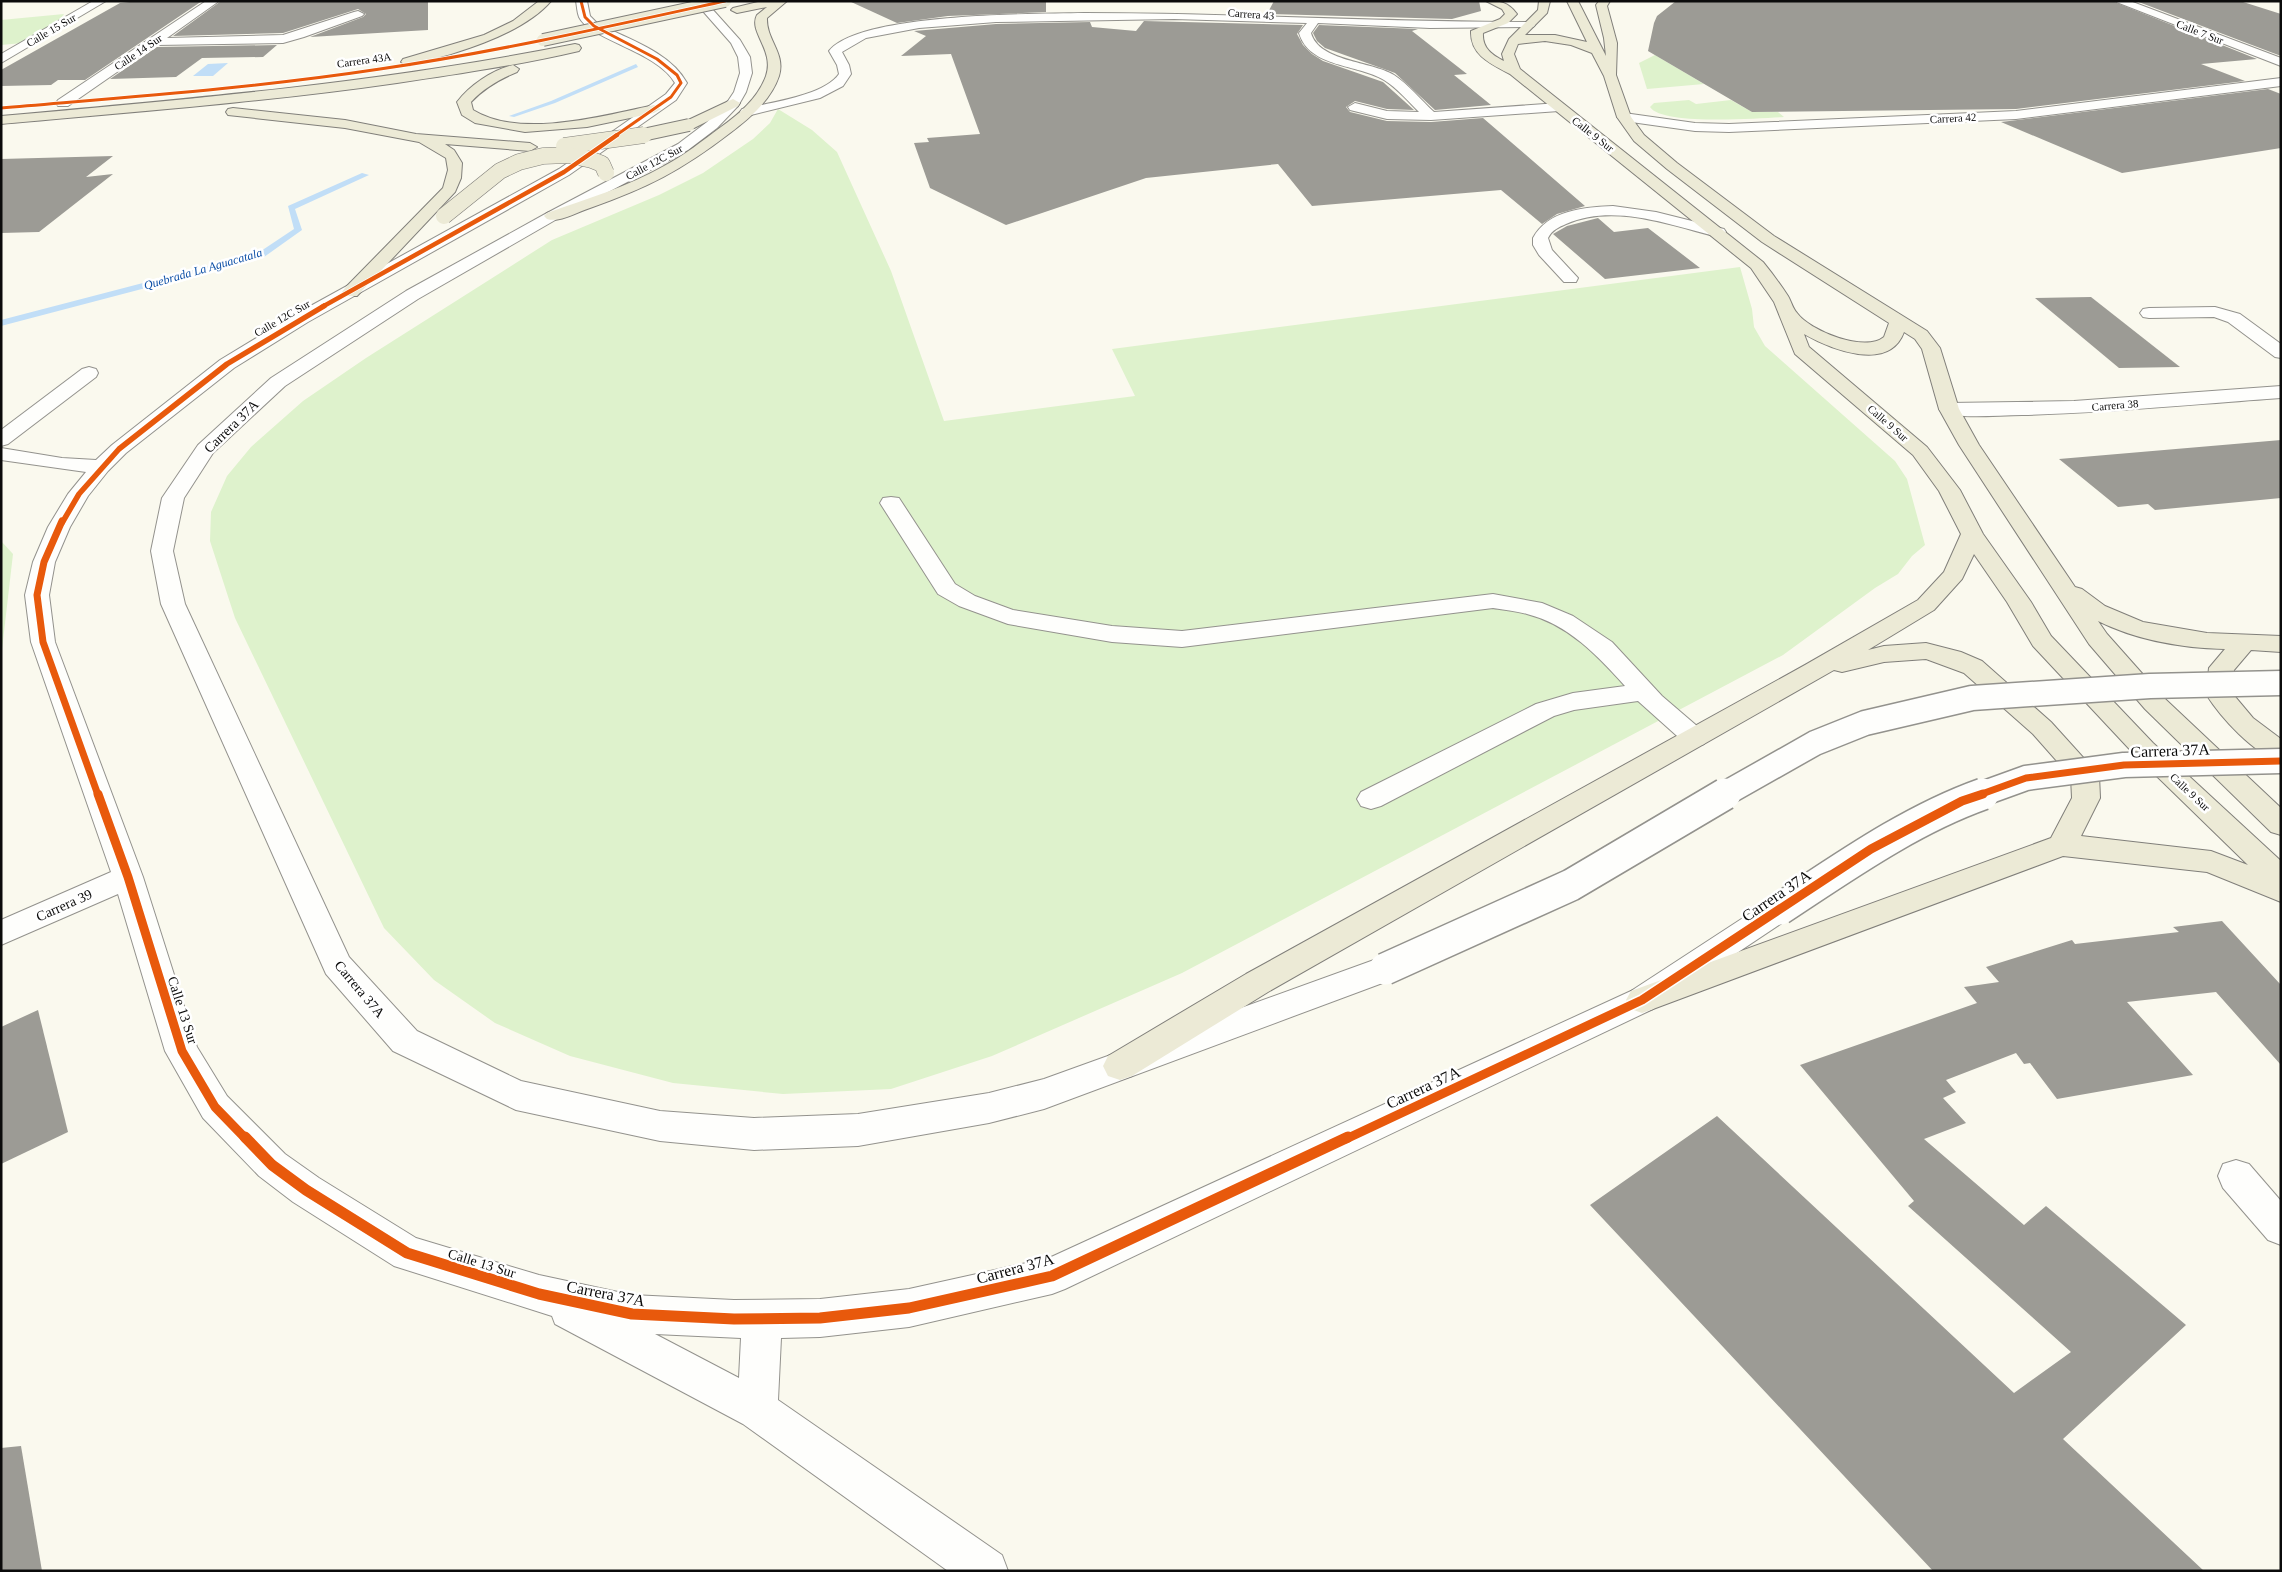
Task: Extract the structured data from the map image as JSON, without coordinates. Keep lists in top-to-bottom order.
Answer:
{
  "streets": {
    "main road": ["Carrera 43A", "Calle 9 Sur"],
    "street": [
      "Carrera 43",
      "Calle 15 Sur",
      "Calle 7 Sur",
      "Calle 14 Sur",
      "Carrera 42",
      "Calle 12C Sur",
      "Carrera 38",
      "Carrera 37A",
      "Carrera 39",
      "Calle 13 Sur"
    ]
  },
  "crossings": [
    ["Carrera 43", "Calle 9 Sur"],
    ["Calle 14 Sur", "Carrera 43A"],
    ["Carrera 43A", "Calle 12C Sur"],
    ["Calle 12C Sur", "Carrera 37A"],
    ["Calle 12C Sur", "Calle 13 Sur"],
    ["Carrera 37A", "Calle 13 Sur"],
    ["Carrera 39", "Calle 13 Sur"]
  ],
  "water": ["Quebrada La Aguacatala"]
}
